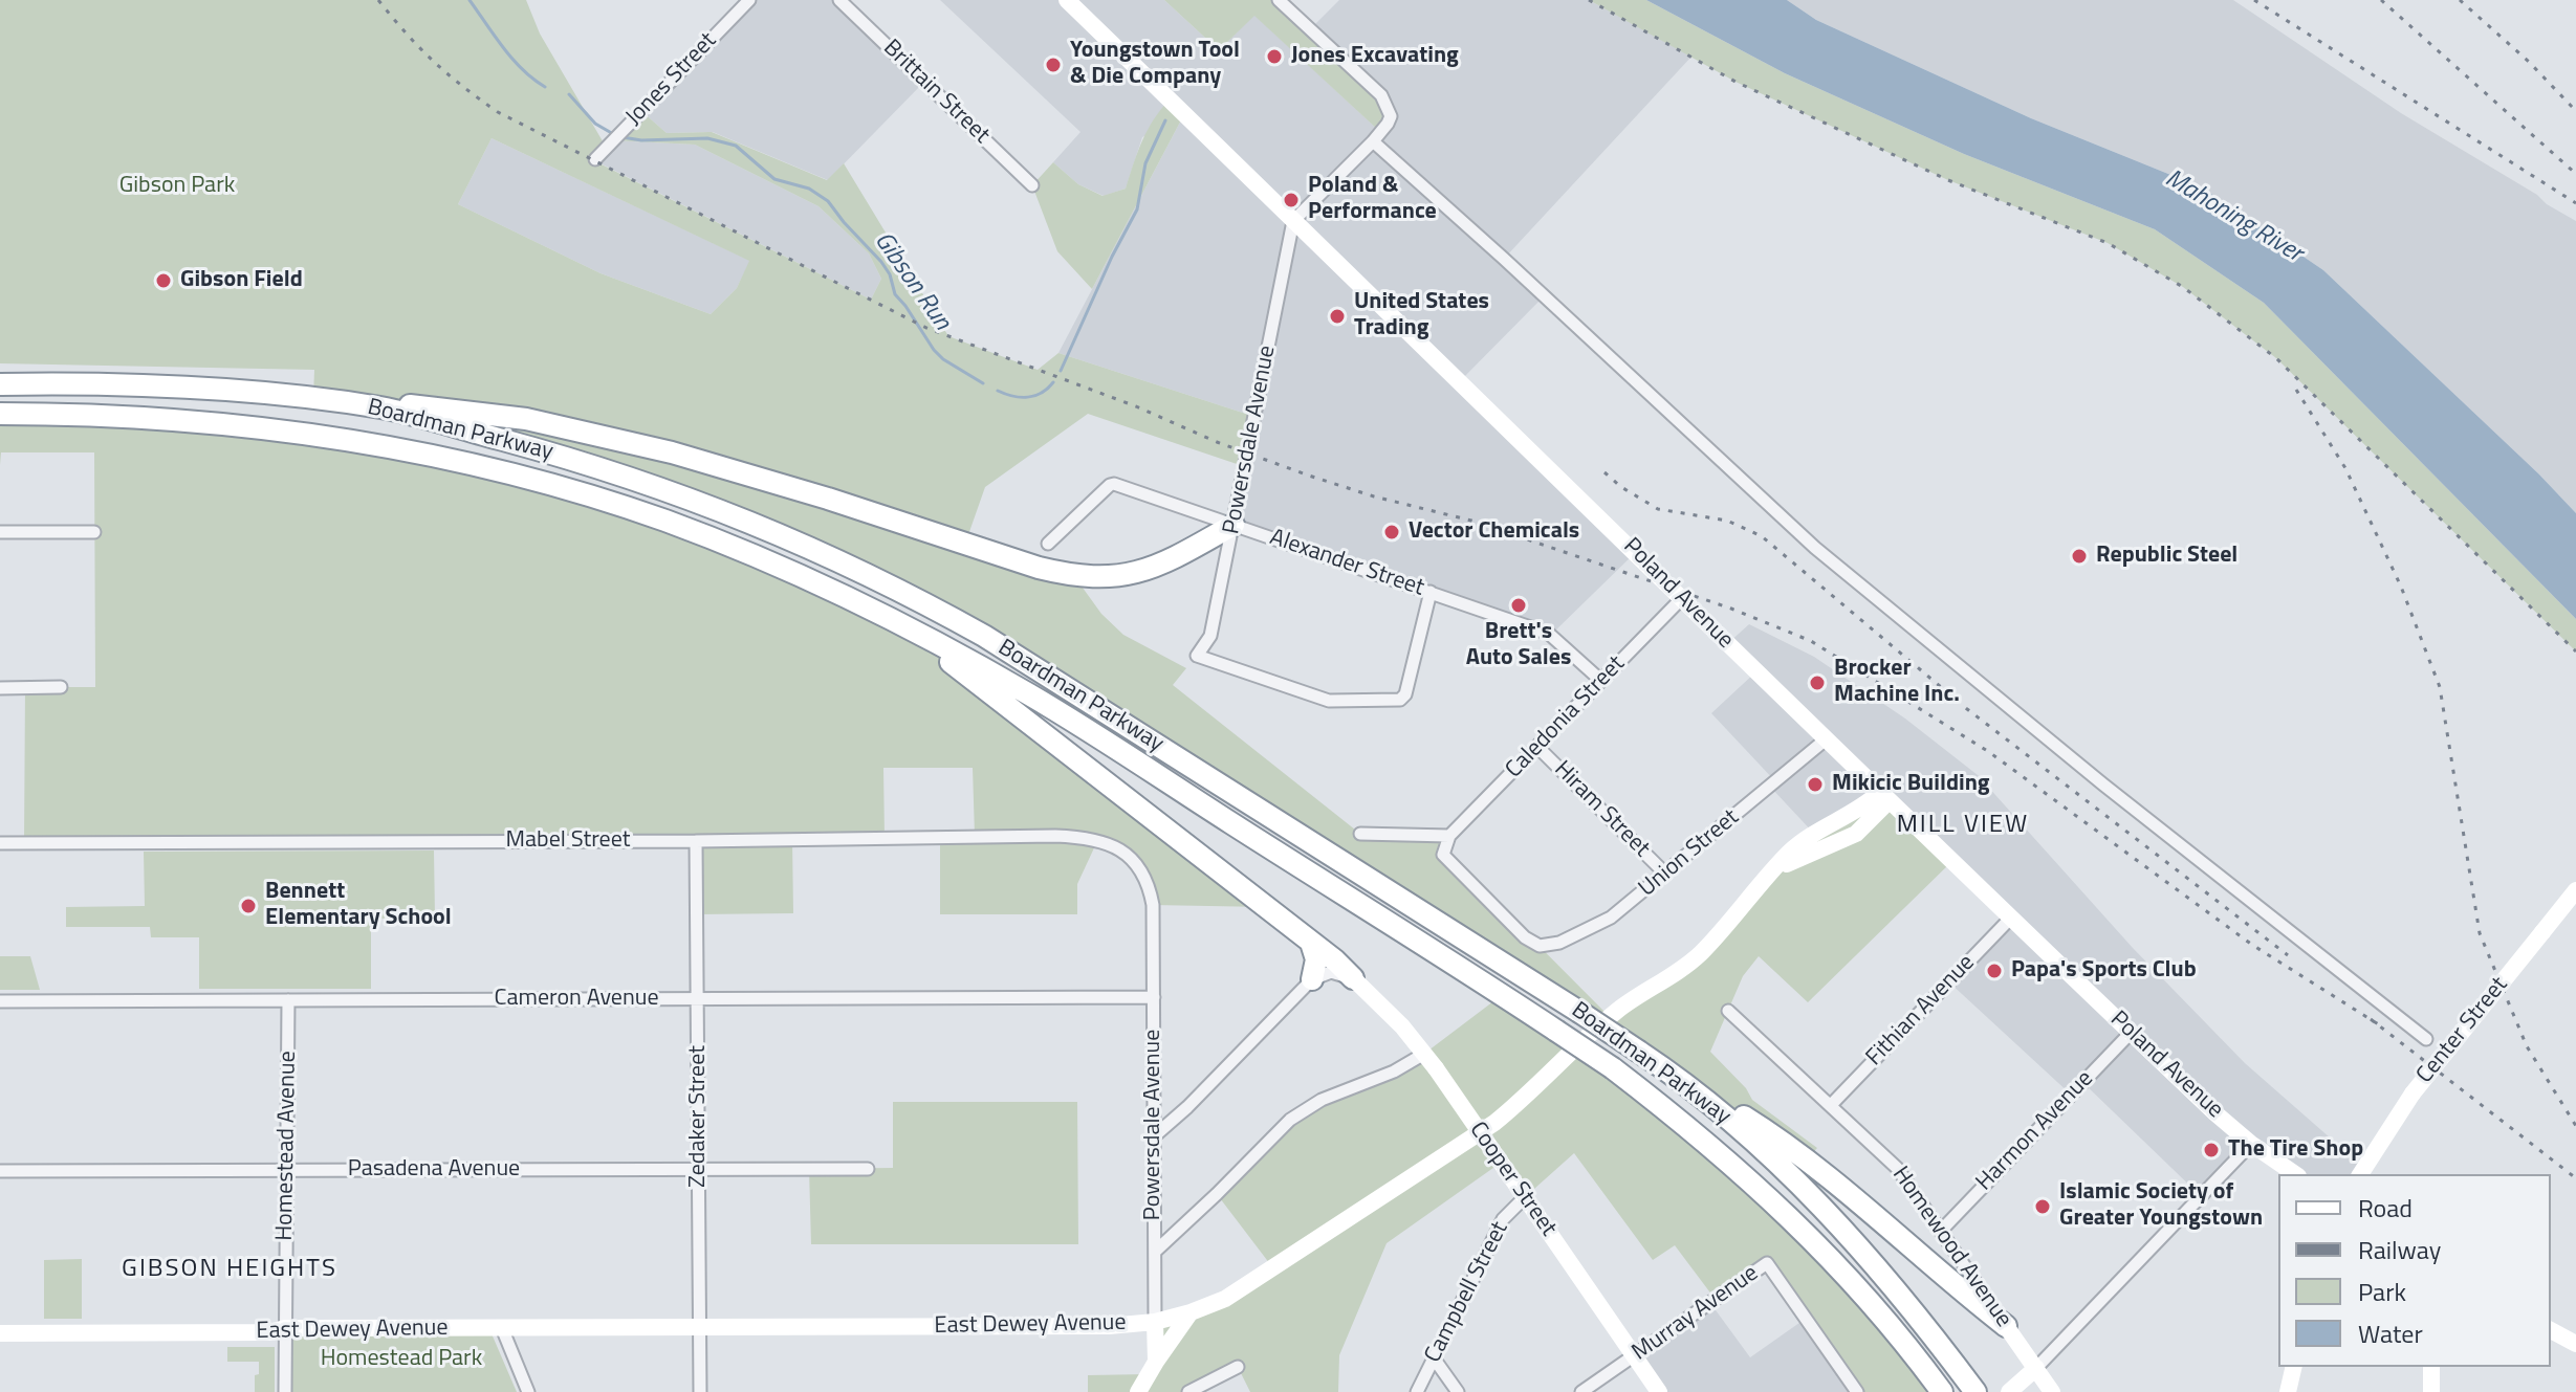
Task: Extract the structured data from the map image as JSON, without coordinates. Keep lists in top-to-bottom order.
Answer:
{
  "streets": {
    "highway": ["Boardman Parkway"],
    "street": [
      "Jones Street",
      "Brittain Street",
      "Powersdale Avenue",
      "Alexander Street",
      "Poland Avenue",
      "Caledonia Street",
      "Hiram Street",
      "Mabel Street",
      "Union Street",
      "Cameron Avenue",
      "Fithian Avenue",
      "Center Street",
      "Zedaker Street",
      "Harmon Avenue",
      "Homestead Avenue",
      "Pasadena Avenue",
      "Cooper Street",
      "Homewood Avenue",
      "Campbell Street",
      "Murray Avenue",
      "East Dewey Avenue"
    ]
  },
  "crossings": [
    ["Powersdale Avenue", "Alexander Street"],
    ["Powersdale Avenue", "Poland Avenue"],
    ["Powersdale Avenue", "Mabel Street"],
    ["Powersdale Avenue", "Cameron Avenue"],
    ["Powersdale Avenue", "East Dewey Avenue"],
    ["Alexander Street", "Caledonia Street"],
    ["Poland Avenue", "Caledonia Street"],
    ["Poland Avenue", "Union Street"],
    ["Poland Avenue", "Fithian Avenue"],
    ["Poland Avenue", "Harmon Avenue"],
    ["Poland Avenue", "East Dewey Avenue"],
    ["Caledonia Street", "Hiram Street"],
    ["Caledonia Street", "Union Street"],
    ["Hiram Street", "Union Street"],
    ["Mabel Street", "Zedaker Street"],
    ["Cameron Avenue", "Zedaker Street"],
    ["Cameron Avenue", "Homestead Avenue"],
    ["Fithian Avenue", "Homewood Avenue"],
    ["Zedaker Street", "Pasadena Avenue"],
    ["Zedaker Street", "East Dewey Avenue"],
    ["Harmon Avenue", "Homewood Avenue"],
    ["Homestead Avenue", "Pasadena Avenue"],
    ["Homestead Avenue", "East Dewey Avenue"],
    ["Cooper Street", "Campbell Street"],
    ["Cooper Street", "Murray Avenue"]
  ],
  "districts": ["MILL VIEW", "GIBSON HEIGHTS"],
  "water": ["Mahoning River", "Gibson Run"],
  "parks": ["Gibson Park", "Homestead Park"],
  "places": [
    "Jones Excavating",
    "Youngstown Tool & Die Company",
    "Poland & Performance",
    "Gibson Field",
    "United States Trading",
    "Vector Chemicals",
    "Republic Steel",
    "Brett's Auto Sales",
    "Brocker Machine Inc.",
    "Mikicic Building",
    "Bennett Elementary School",
    "Papa's Sports Club",
    "The Tire Shop",
    "Islamic Society of Greater Youngstown"
  ],
  "legend": [
    "Road",
    "Railway",
    "Park",
    "Water"
  ]
}
